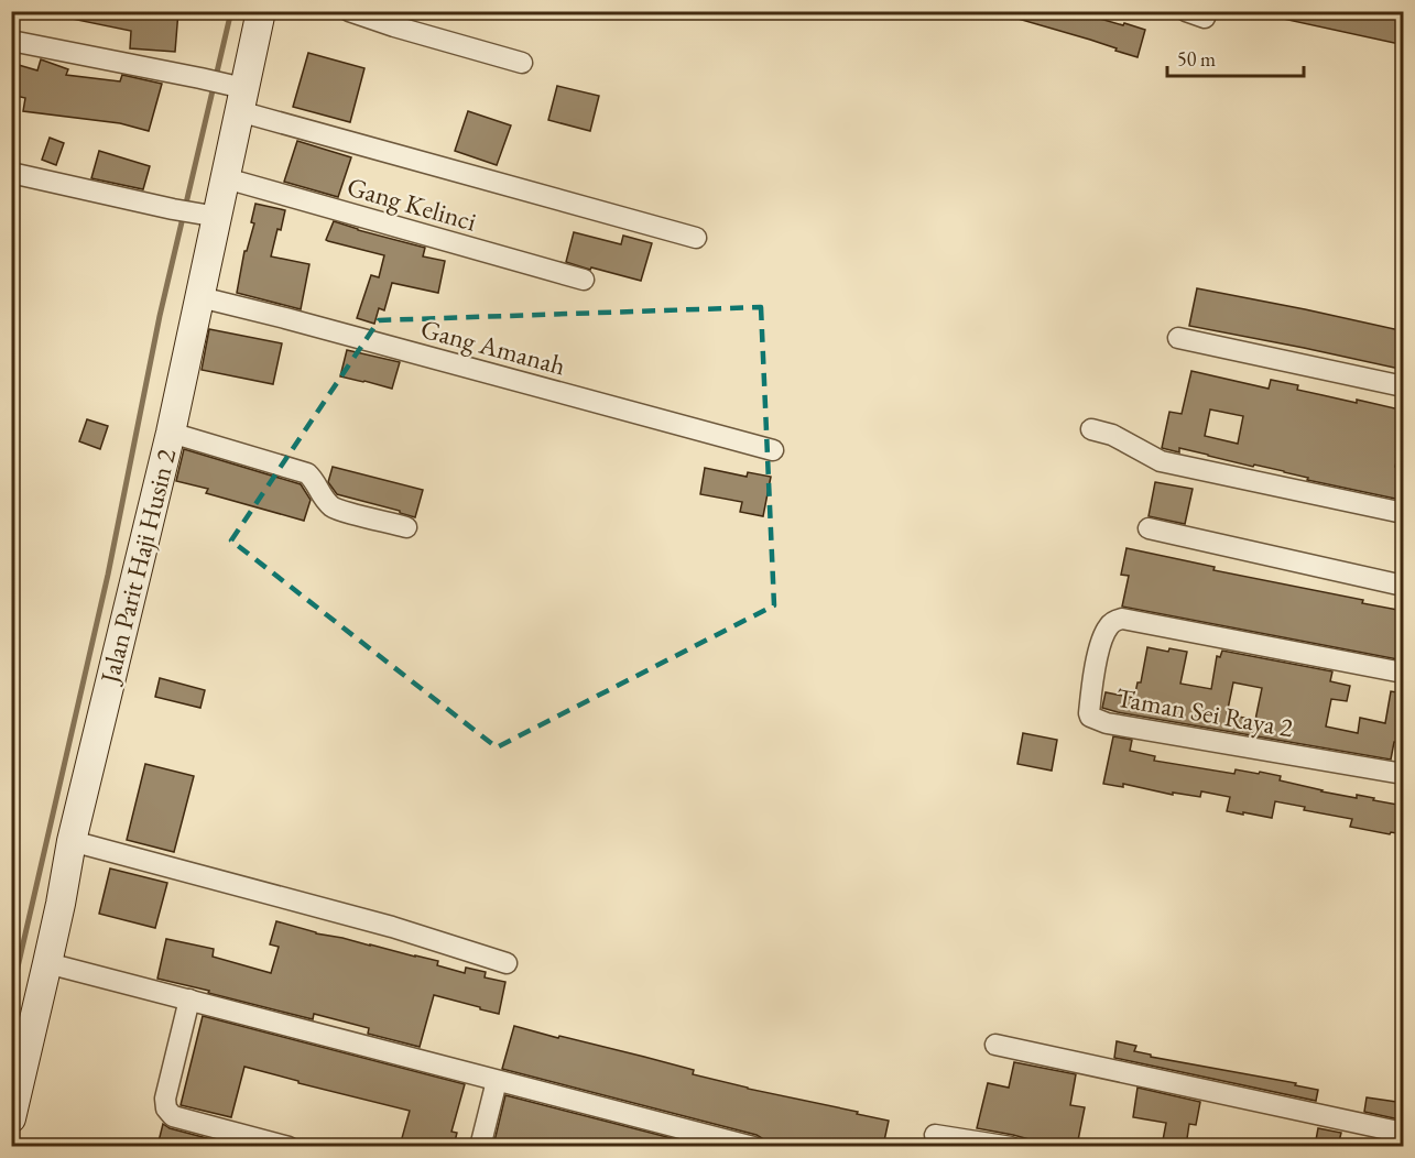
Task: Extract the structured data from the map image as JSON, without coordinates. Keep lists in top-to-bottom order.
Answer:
{
  "streets": {
    "street": [
      "Gang Kelinci",
      "Gang Amanah",
      "Jalan Parit Haji Husin 2",
      "Taman Sei Raya 2"
    ]
  },
  "crossings": [
    ["Gang Kelinci", "Jalan Parit Haji Husin 2"],
    ["Gang Amanah", "Jalan Parit Haji Husin 2"]
  ],
  "scale_bar": "50 m"
}
